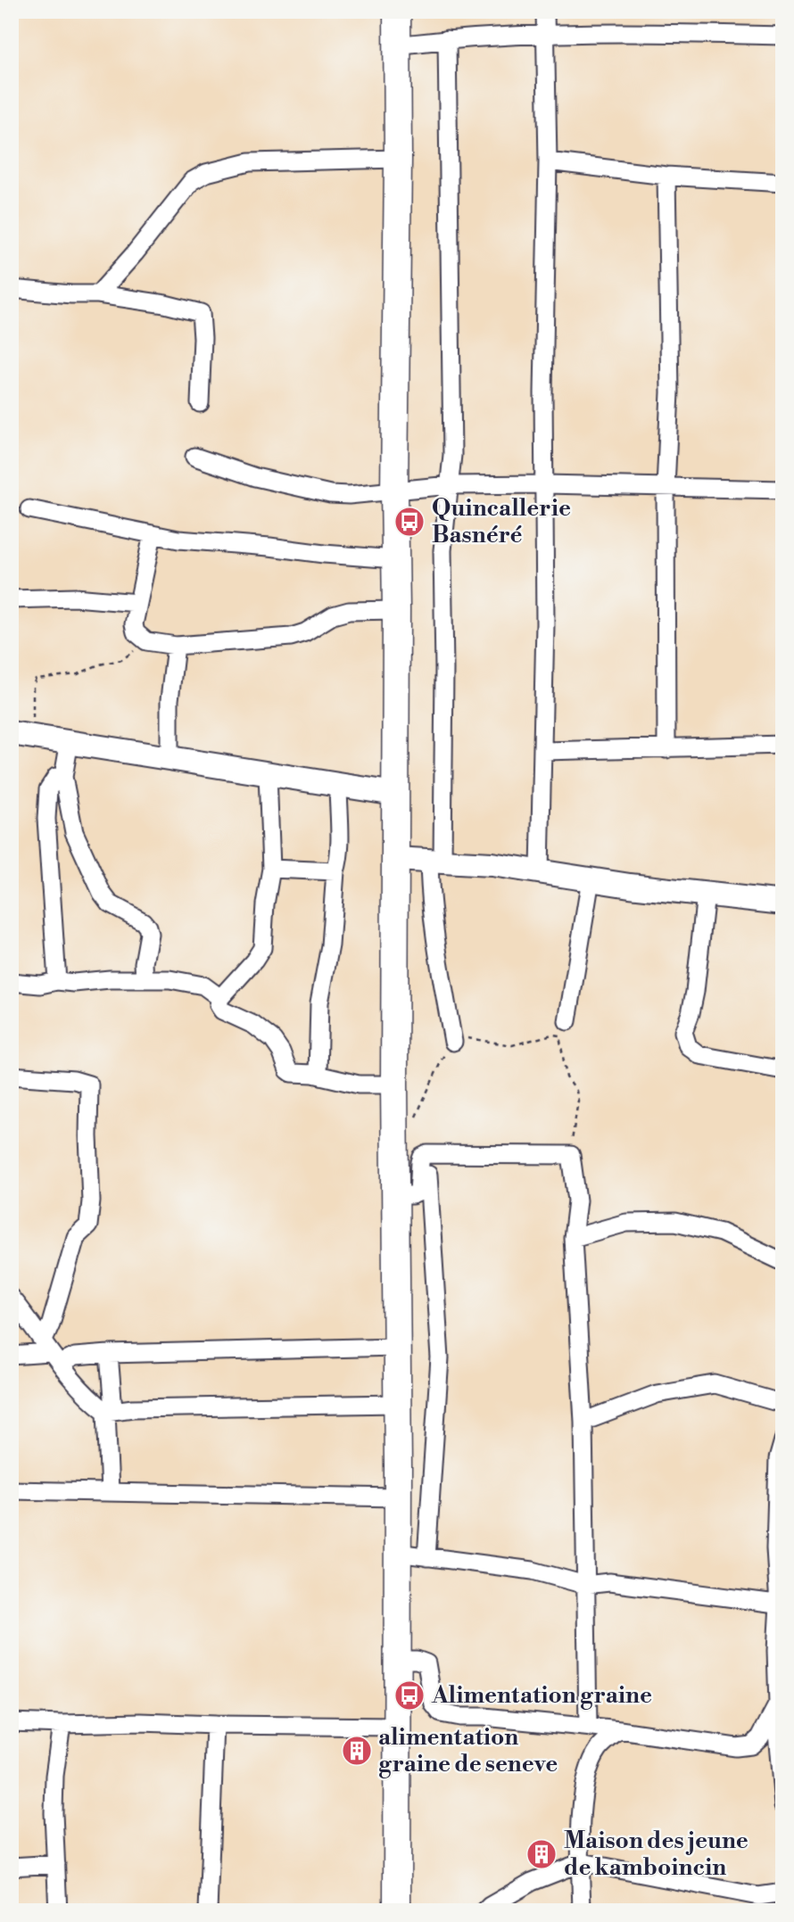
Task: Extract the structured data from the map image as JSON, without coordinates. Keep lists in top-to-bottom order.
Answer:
{
  "places": {
    "bus stop": ["Quincallerie Basnéré", "Alimentation graine"],
    "building": ["alimentation graine de seneve", "Maison des jeune de kamboincin"]
  }
}
